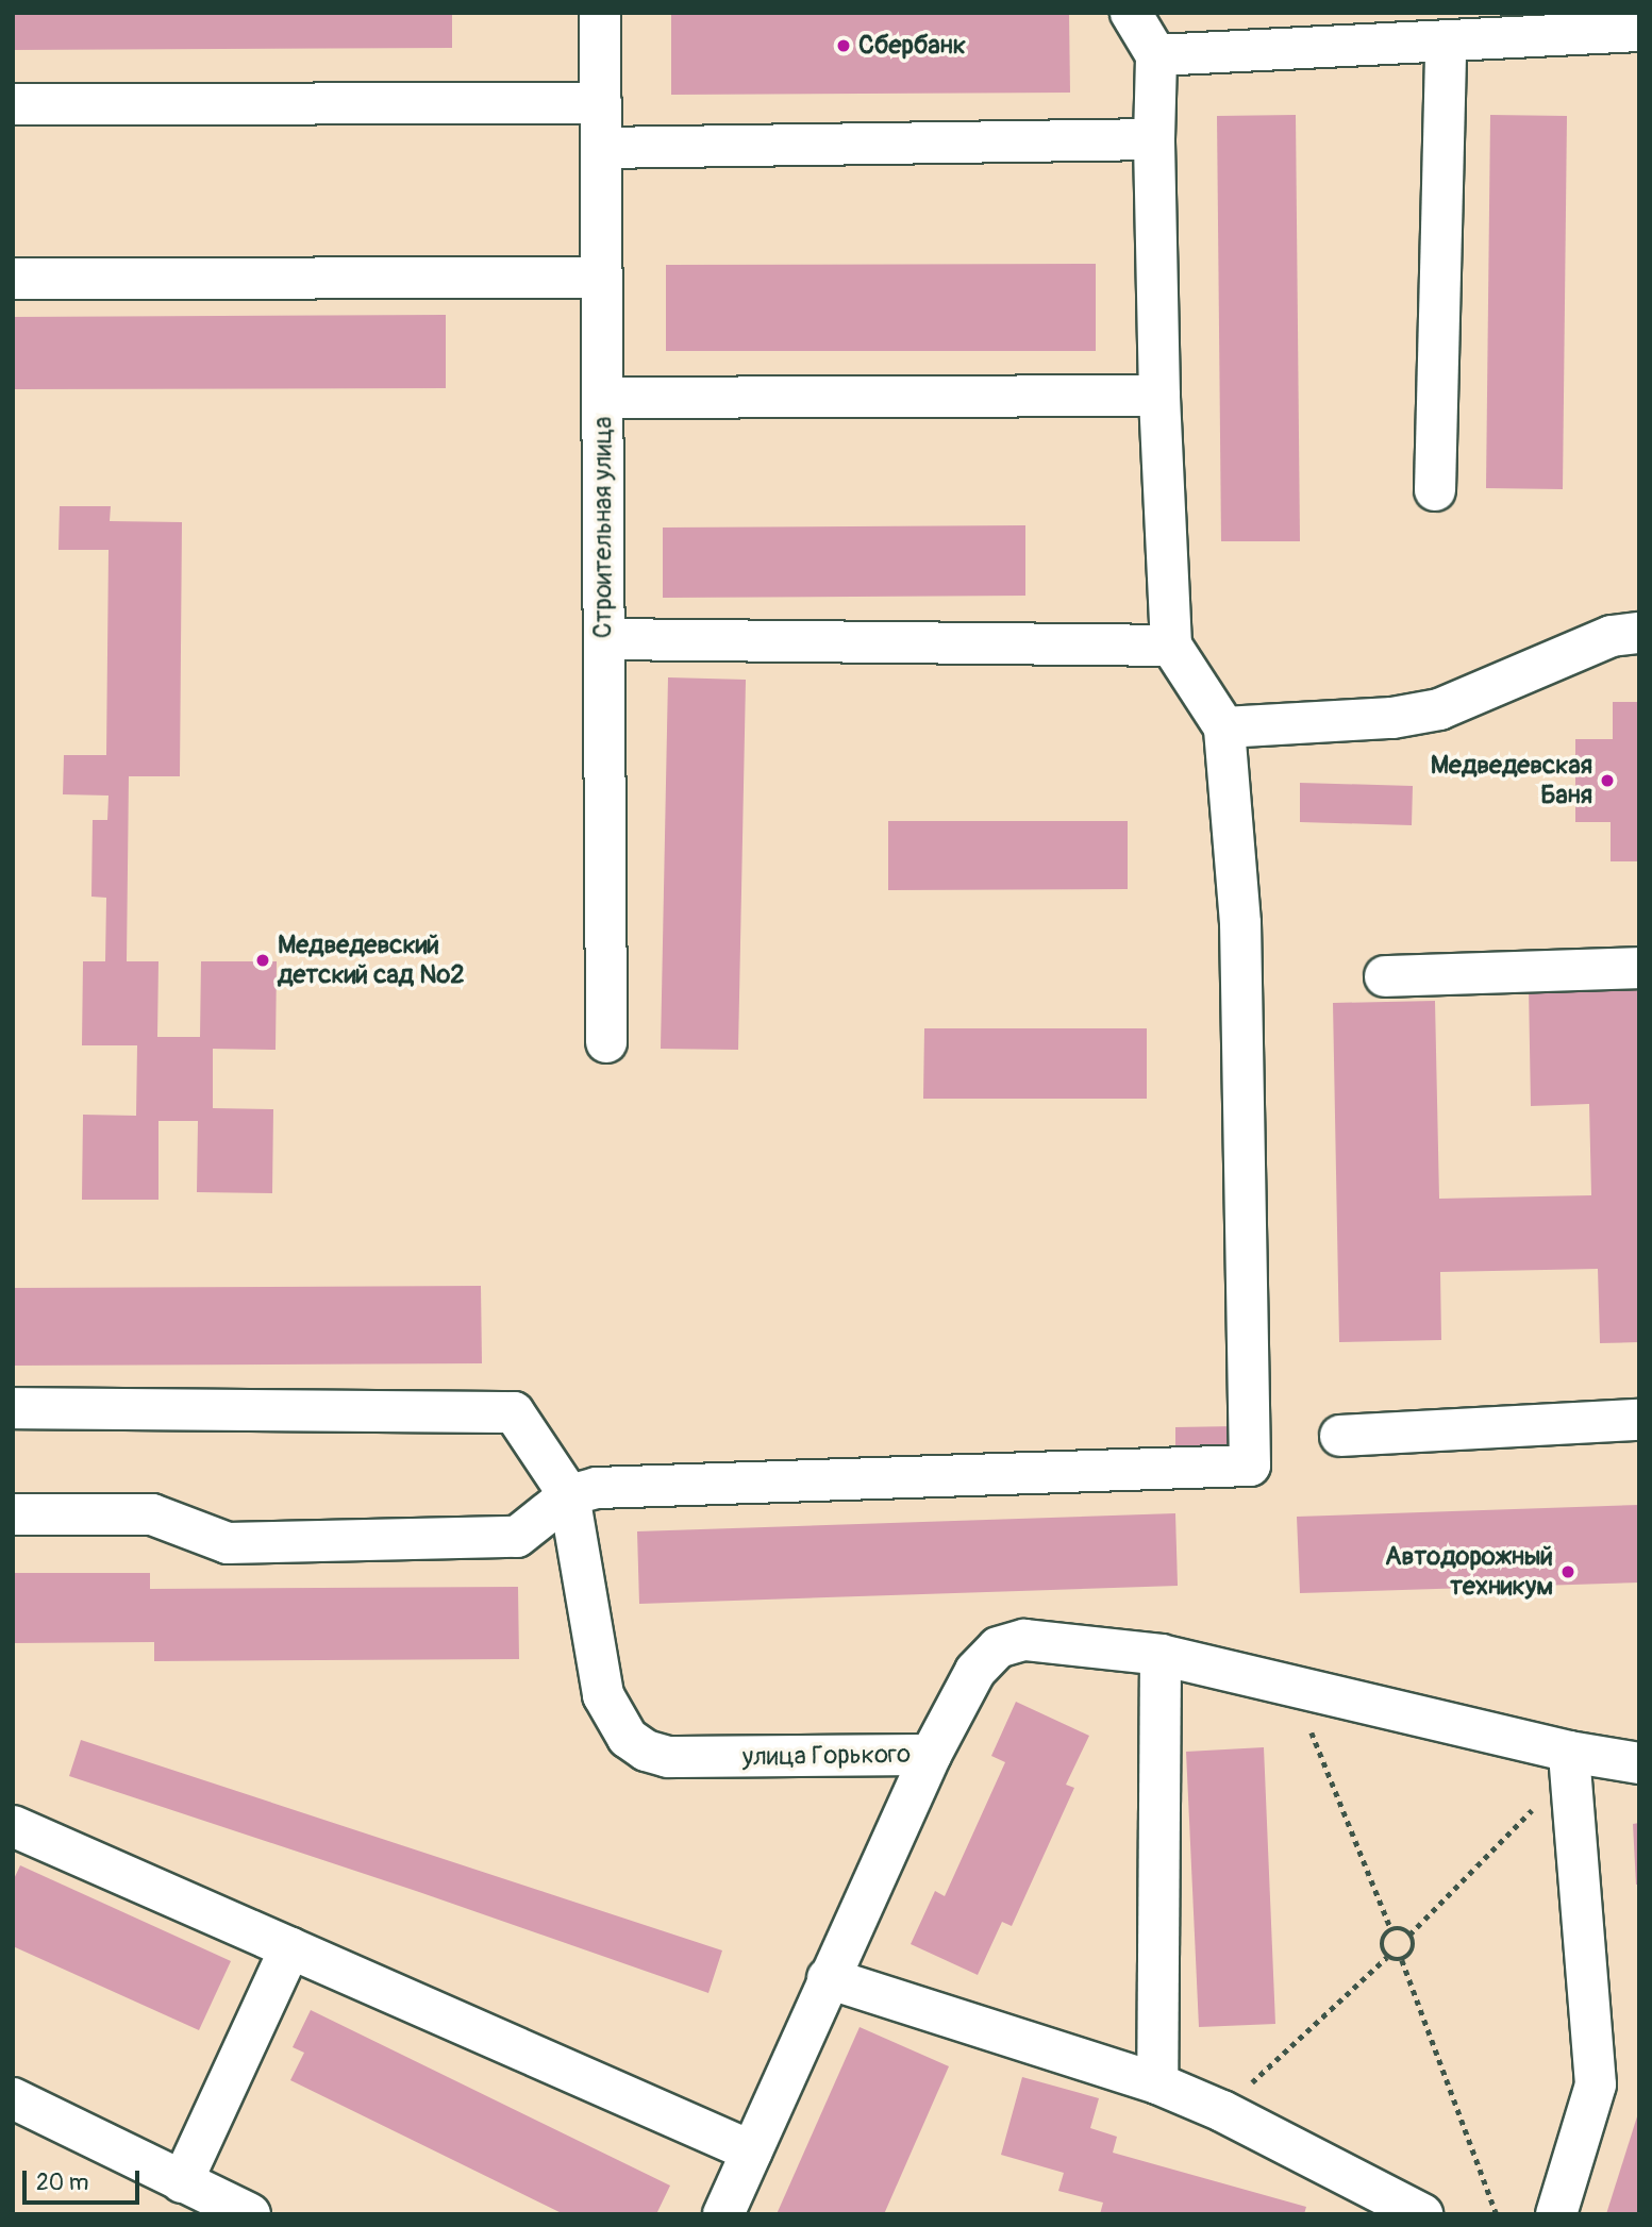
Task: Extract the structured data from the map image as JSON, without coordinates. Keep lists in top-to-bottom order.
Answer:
{
  "streets": {
    "street": ["Строительная улица", "улица Горького"]
  },
  "places": [
    "Сбербанк",
    "Медведевская Баня",
    "Медведевский детский сад №2",
    "Автодорожный техникум"
  ],
  "scale_bar": "20 m"
}
